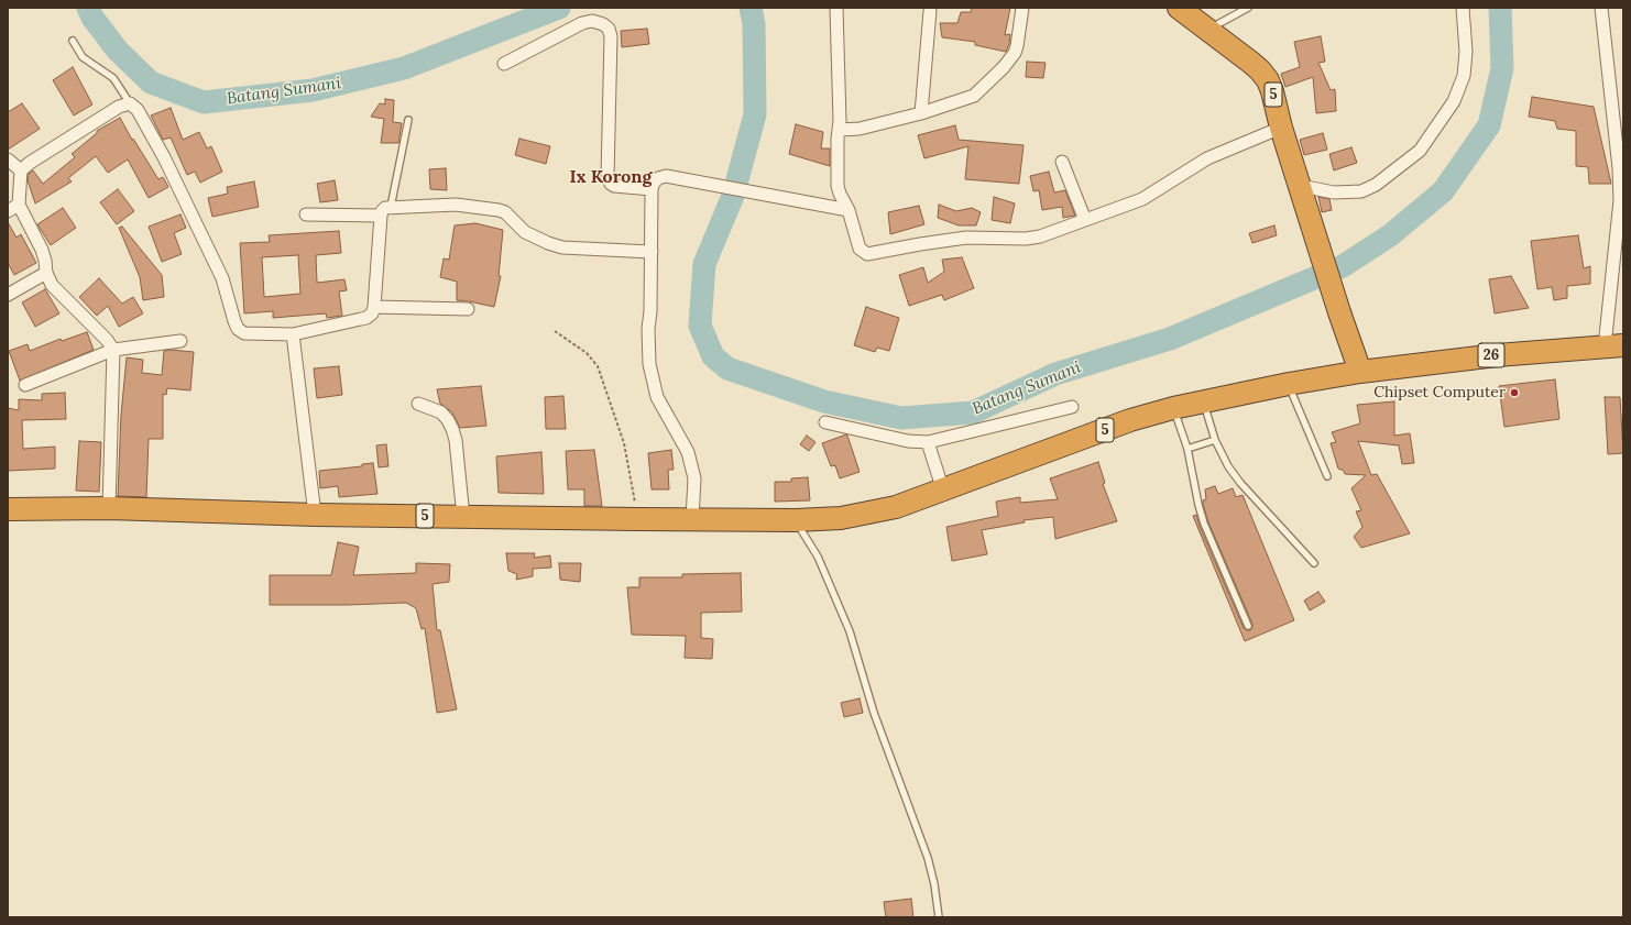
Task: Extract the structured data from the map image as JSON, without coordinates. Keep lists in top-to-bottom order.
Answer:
{
  "streets": {
    "highway": ["5", "26"]
  },
  "crossings": [
    ["5", "26"]
  ],
  "districts": ["Ix Korong"],
  "water": ["Batang Sumani"],
  "places": ["Chipset Computer"]
}
